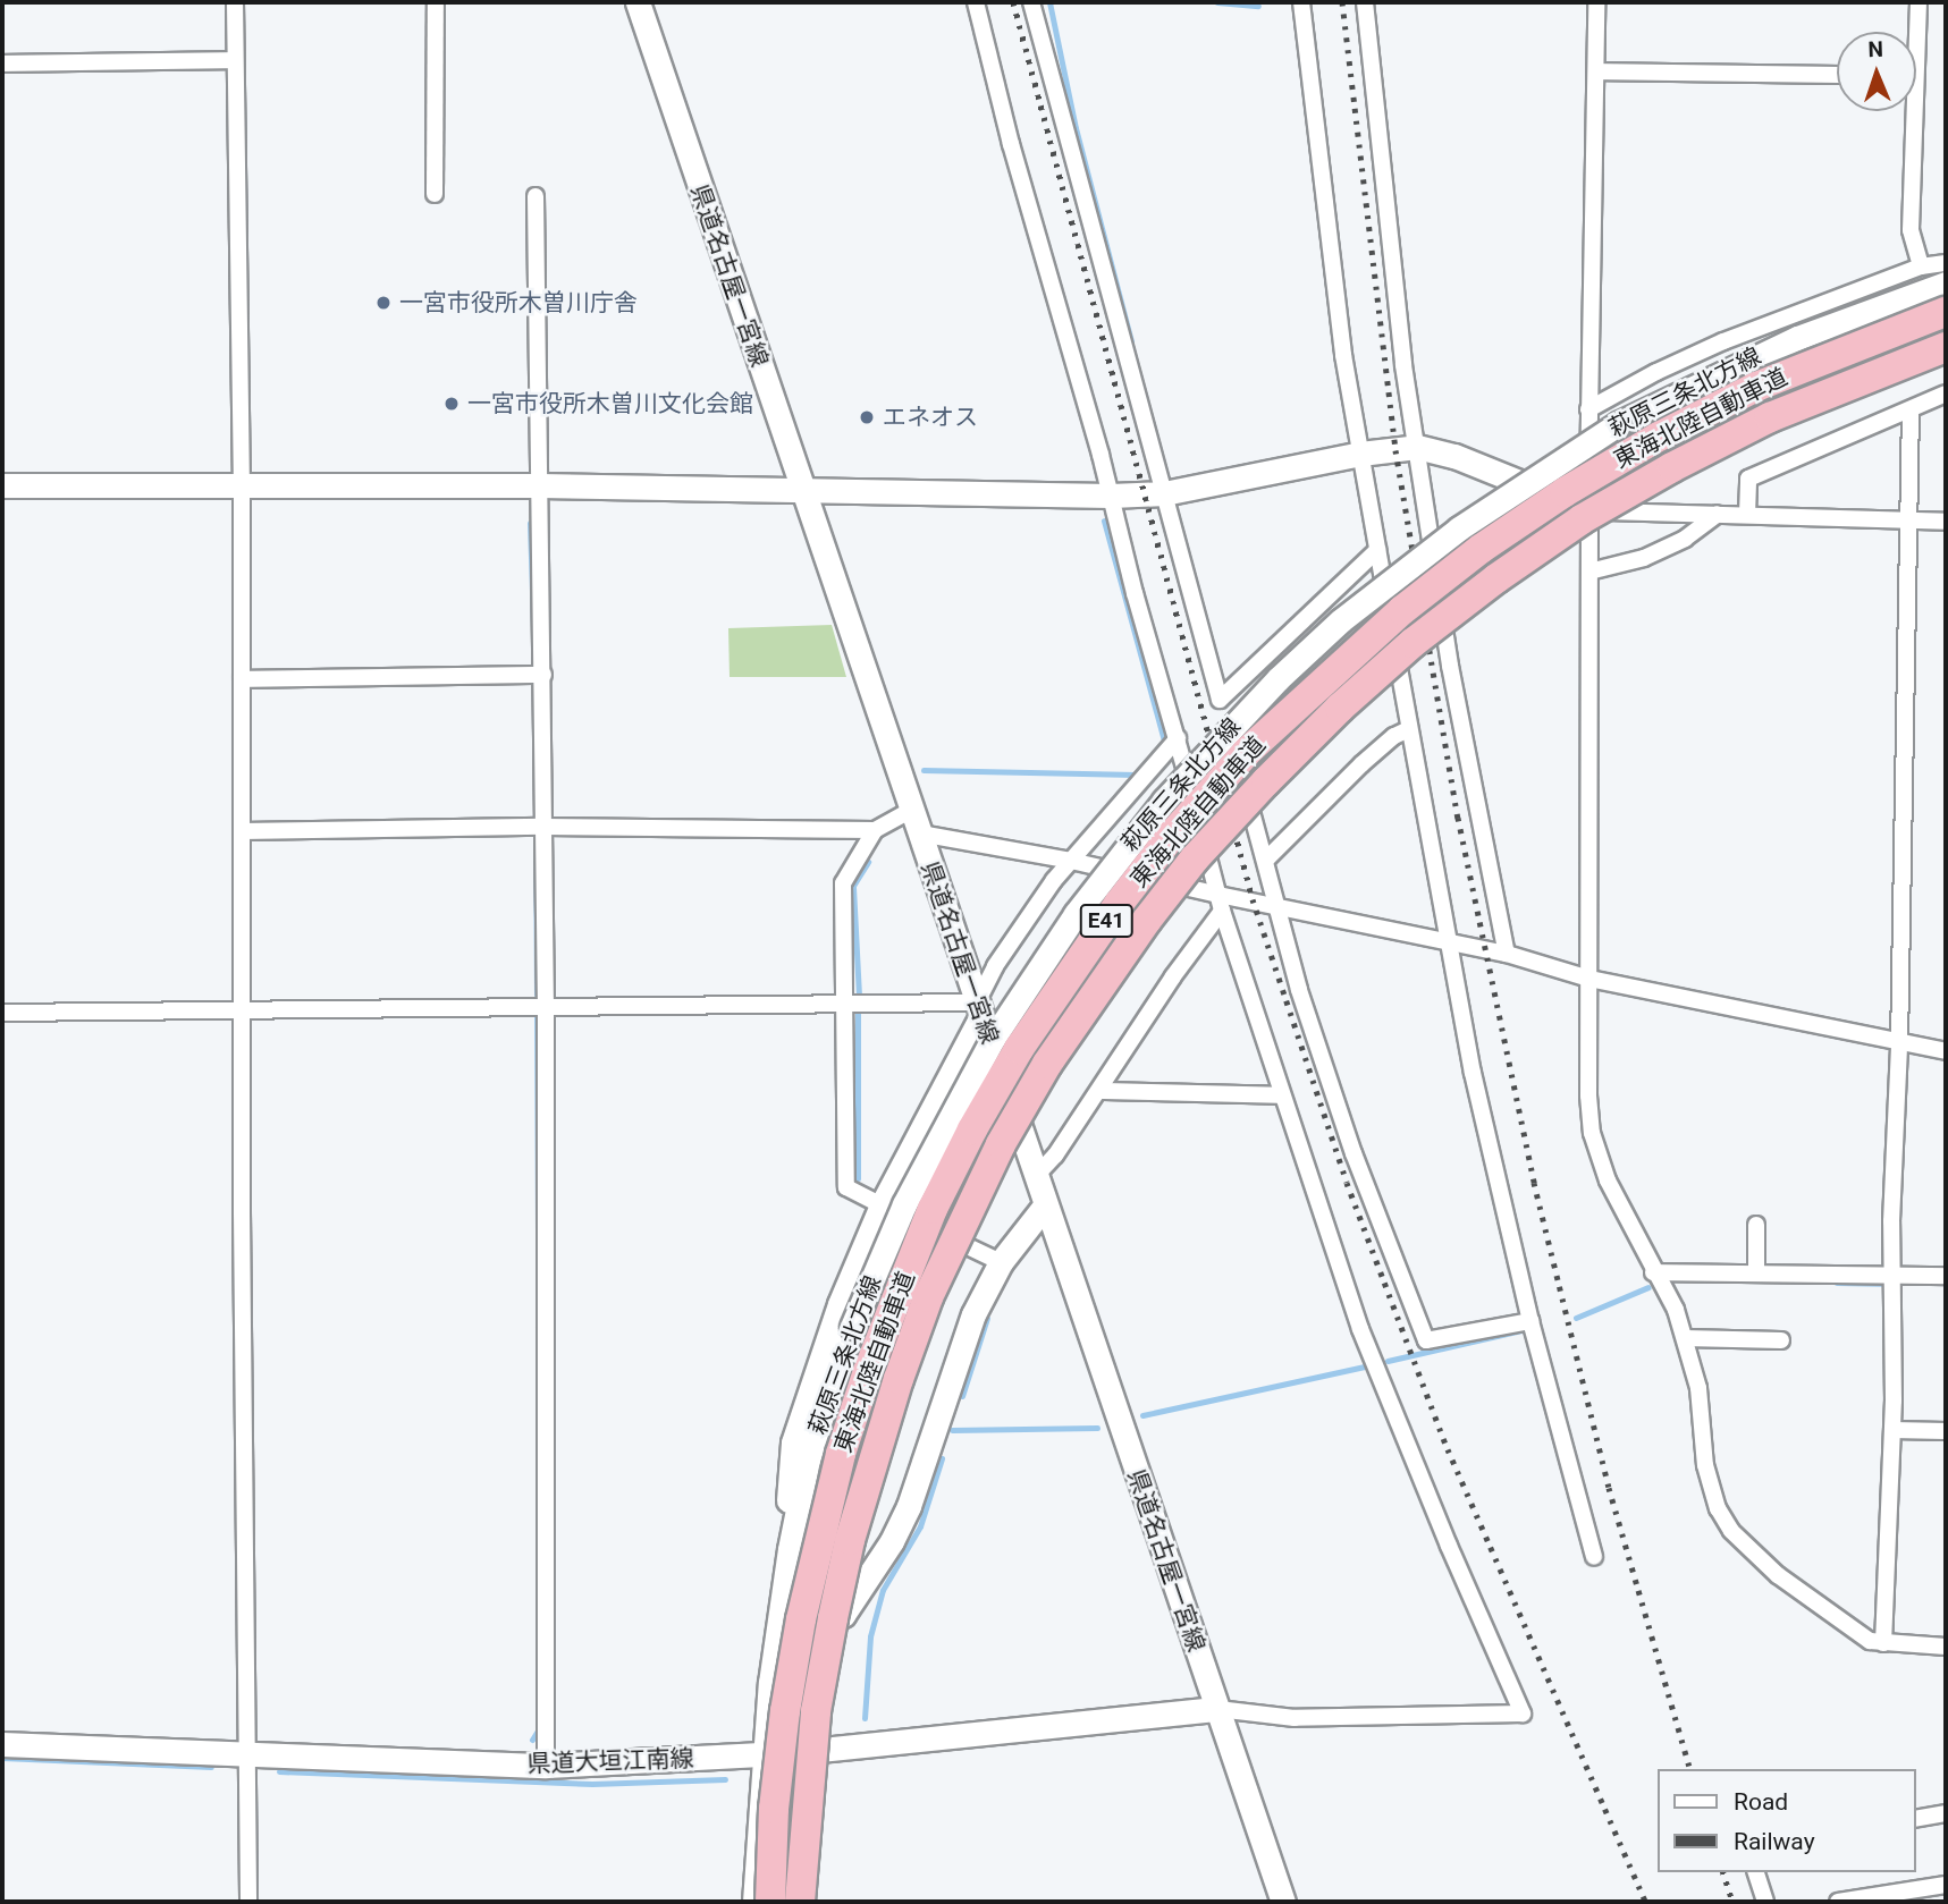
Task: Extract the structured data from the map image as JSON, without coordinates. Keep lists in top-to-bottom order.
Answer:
{
  "streets": {
    "highway": ["東海北陸自動車道", "E41"],
    "main road": ["県道名古屋一宮線", "萩原三条北方線", "県道大垣江南線"]
  },
  "crossings": [
    ["県道名古屋一宮線", "県道大垣江南線"],
    ["萩原三条北方線", "県道大垣江南線"]
  ],
  "places": ["一宮市役所木曽川庁舎", "一宮市役所木曽川文化会館", "エネオス"],
  "legend": ["Road", "Railway"],
  "north": "top"
}
